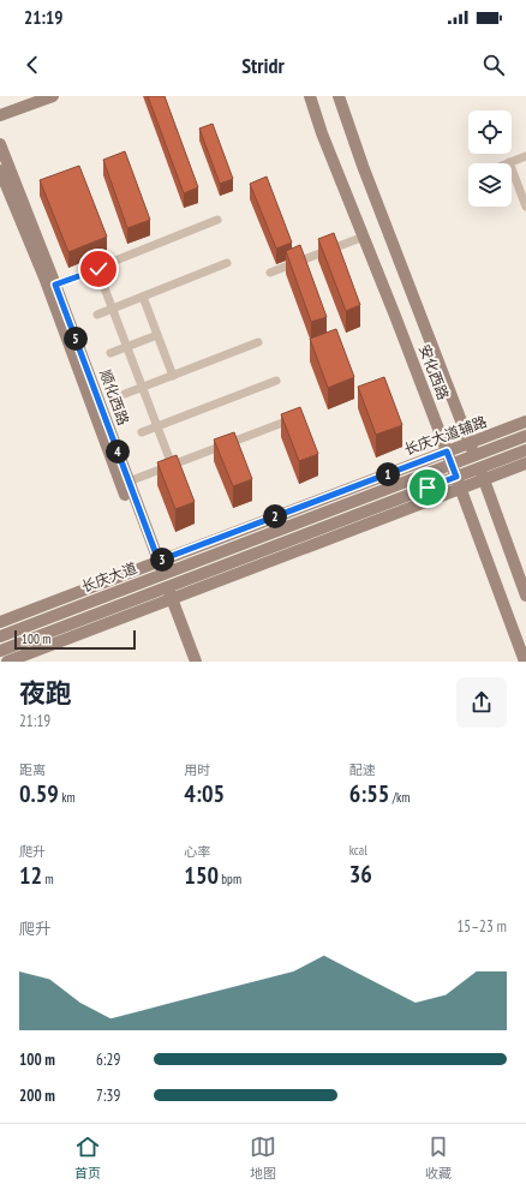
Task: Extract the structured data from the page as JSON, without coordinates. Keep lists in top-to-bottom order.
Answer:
{
  "streets": {
    "main road": [
      "安化西路",
      "顺化西路",
      "长庆大道辅路",
      "长庆大道"
    ]
  },
  "crossings": [
    ["安化西路", "长庆大道辅路"],
    ["安化西路", "长庆大道"],
    ["顺化西路", "长庆大道辅路"],
    ["顺化西路", "长庆大道"]
  ],
  "scale_bar": "100 m",
  "page": {
    "status": "21:19",
    "header": "Stridr",
    "pins": [
      "5",
      "4",
      "1",
      "2",
      "3"
    ],
    "scale": "100 m",
    "heading": ["夜跑", "21:19"],
    "stats": [
      ["距离", "0.59 km"],
      ["用时", "4:05"],
      ["配速", "6:55 /km"],
      ["爬升", "12 m"],
      ["心率", "150 bpm"],
      ["kcal", "36"]
    ],
    "chart": ["爬升", "15–23 m"],
    "list": [
      {
        "name": "100 m",
        "note": "6:29"
      },
      {
        "name": "200 m",
        "note": "7:39"
      }
    ],
    "tabs": ["首页", "地图", "收藏"]
  }
}
